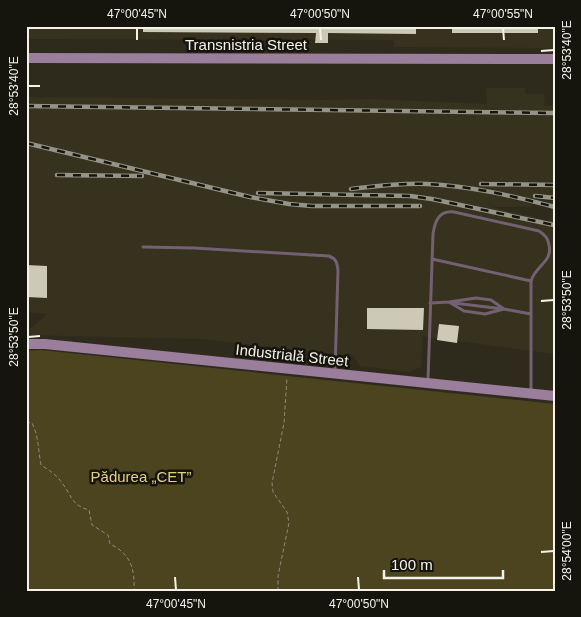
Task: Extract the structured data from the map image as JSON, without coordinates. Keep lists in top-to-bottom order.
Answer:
{
  "streets": {
    "street": ["Transnistria Street", "Industrială Street"]
  },
  "parks": ["Pădurea „CET”"],
  "scale_bar": "100 m",
  "coordinates": [
    "47°00'45\"N",
    "47°00'50\"N",
    "47°00'55\"N",
    "28°53'40\"E",
    "28°53'50\"E",
    "28°54'00\"E"
  ]
}
